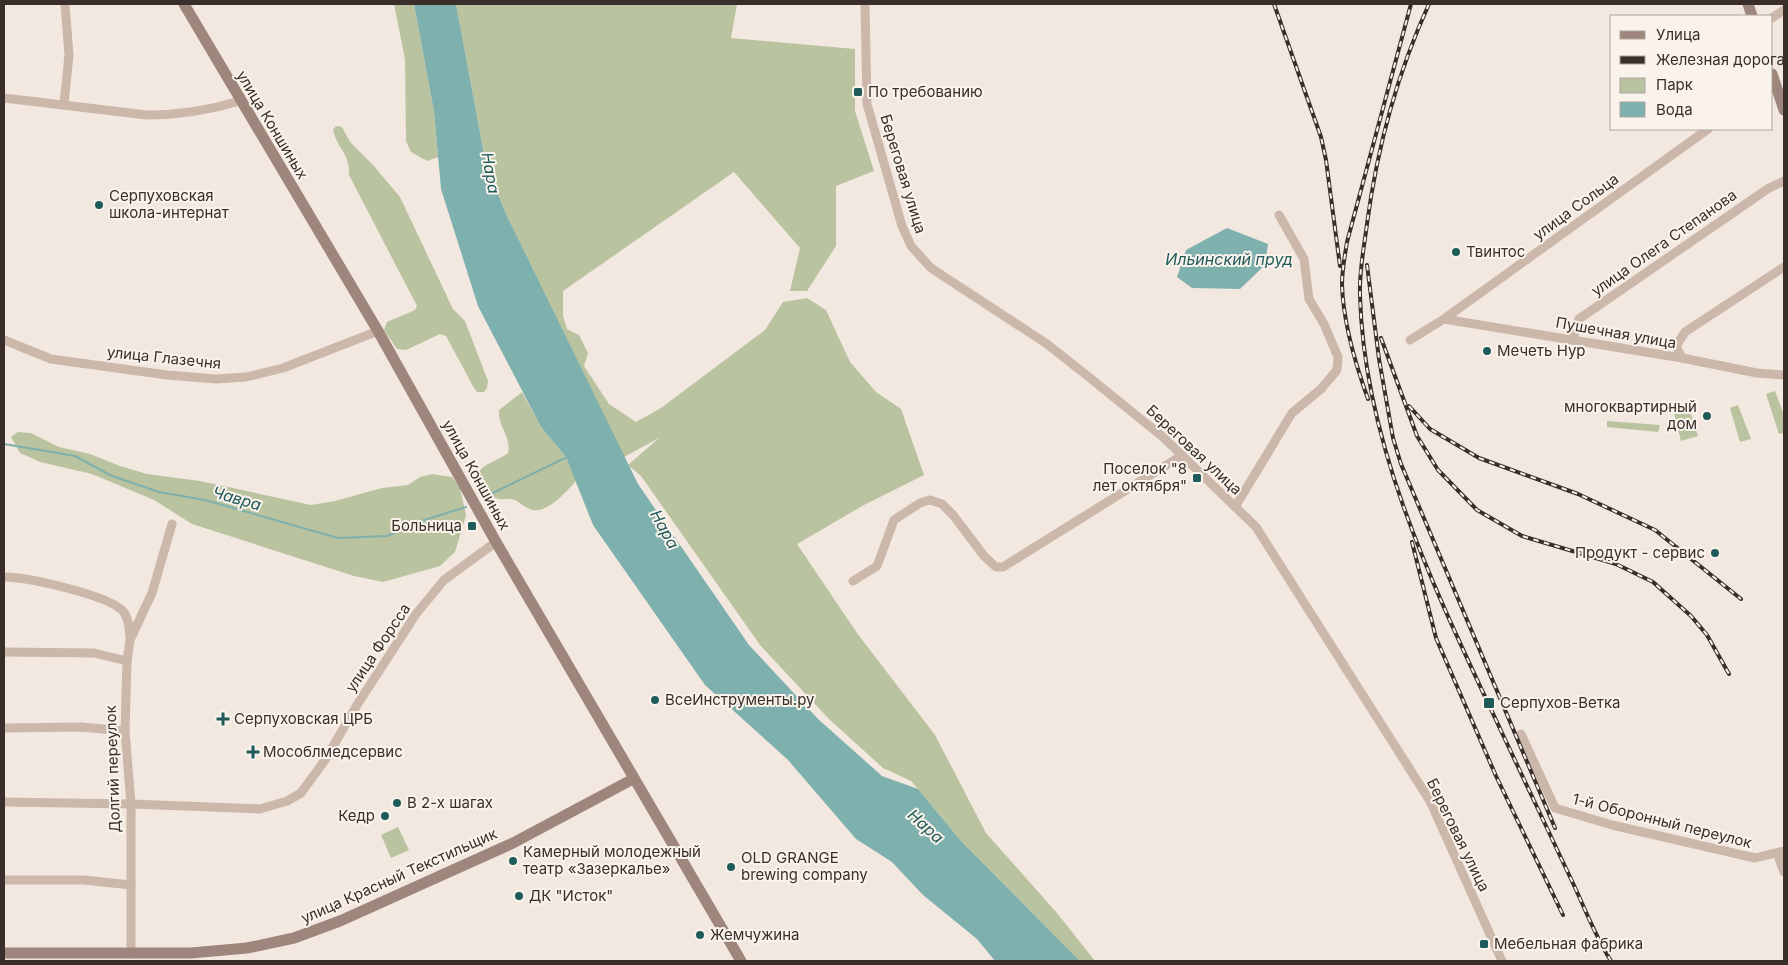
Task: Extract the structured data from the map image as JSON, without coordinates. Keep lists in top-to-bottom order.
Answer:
{
  "streets": {
    "main road": ["улица Коншиных", "улица Красный Текстильщик"],
    "street": [
      "Береговая улица",
      "улица Сольца",
      "улица Олега Степанова",
      "Пушечная улица",
      "улица Глазечня",
      "улица Форсса",
      "Долгий переулок",
      "1-й Оборонный переулок"
    ]
  },
  "crossings": [
    ["улица Коншиных", "улица Глазечня"],
    ["улица Коншиных", "улица Форсса"],
    ["улица Коншиных", "улица Красный Текстильщик"],
    ["улица Сольца", "Пушечная улица"],
    ["улица Олега Степанова", "Пушечная улица"],
    ["улица Форсса", "Долгий переулок"],
    ["Долгий переулок", "улица Красный Текстильщик"]
  ],
  "water": ["Нара", "Ильинский пруд", "Чавра"],
  "places": {
    "transit": [
      "По требованию",
      "Поселок \"8 лет октября\"",
      "Больница",
      "Серпухов-Ветка",
      "Мебельная фабрика"
    ],
    "other": [
      "Серпуховская школа-интернат",
      "Твинтос",
      "Мечеть Нур",
      "многоквартирный дом",
      "Продукт - сервис",
      "ВсеИнструменты.ру",
      "В 2-х шагах",
      "Кедр",
      "Камерный молодежный театр «Зазеркалье»",
      "OLD GRANGE brewing company",
      "ДК \"Исток\"",
      "Жемчужина"
    ],
    "health": ["Серпуховская ЦРБ", "Мособлмедсервис"]
  },
  "legend": [
    "Улица",
    "Железная дорога",
    "Парк",
    "Вода"
  ]
}
